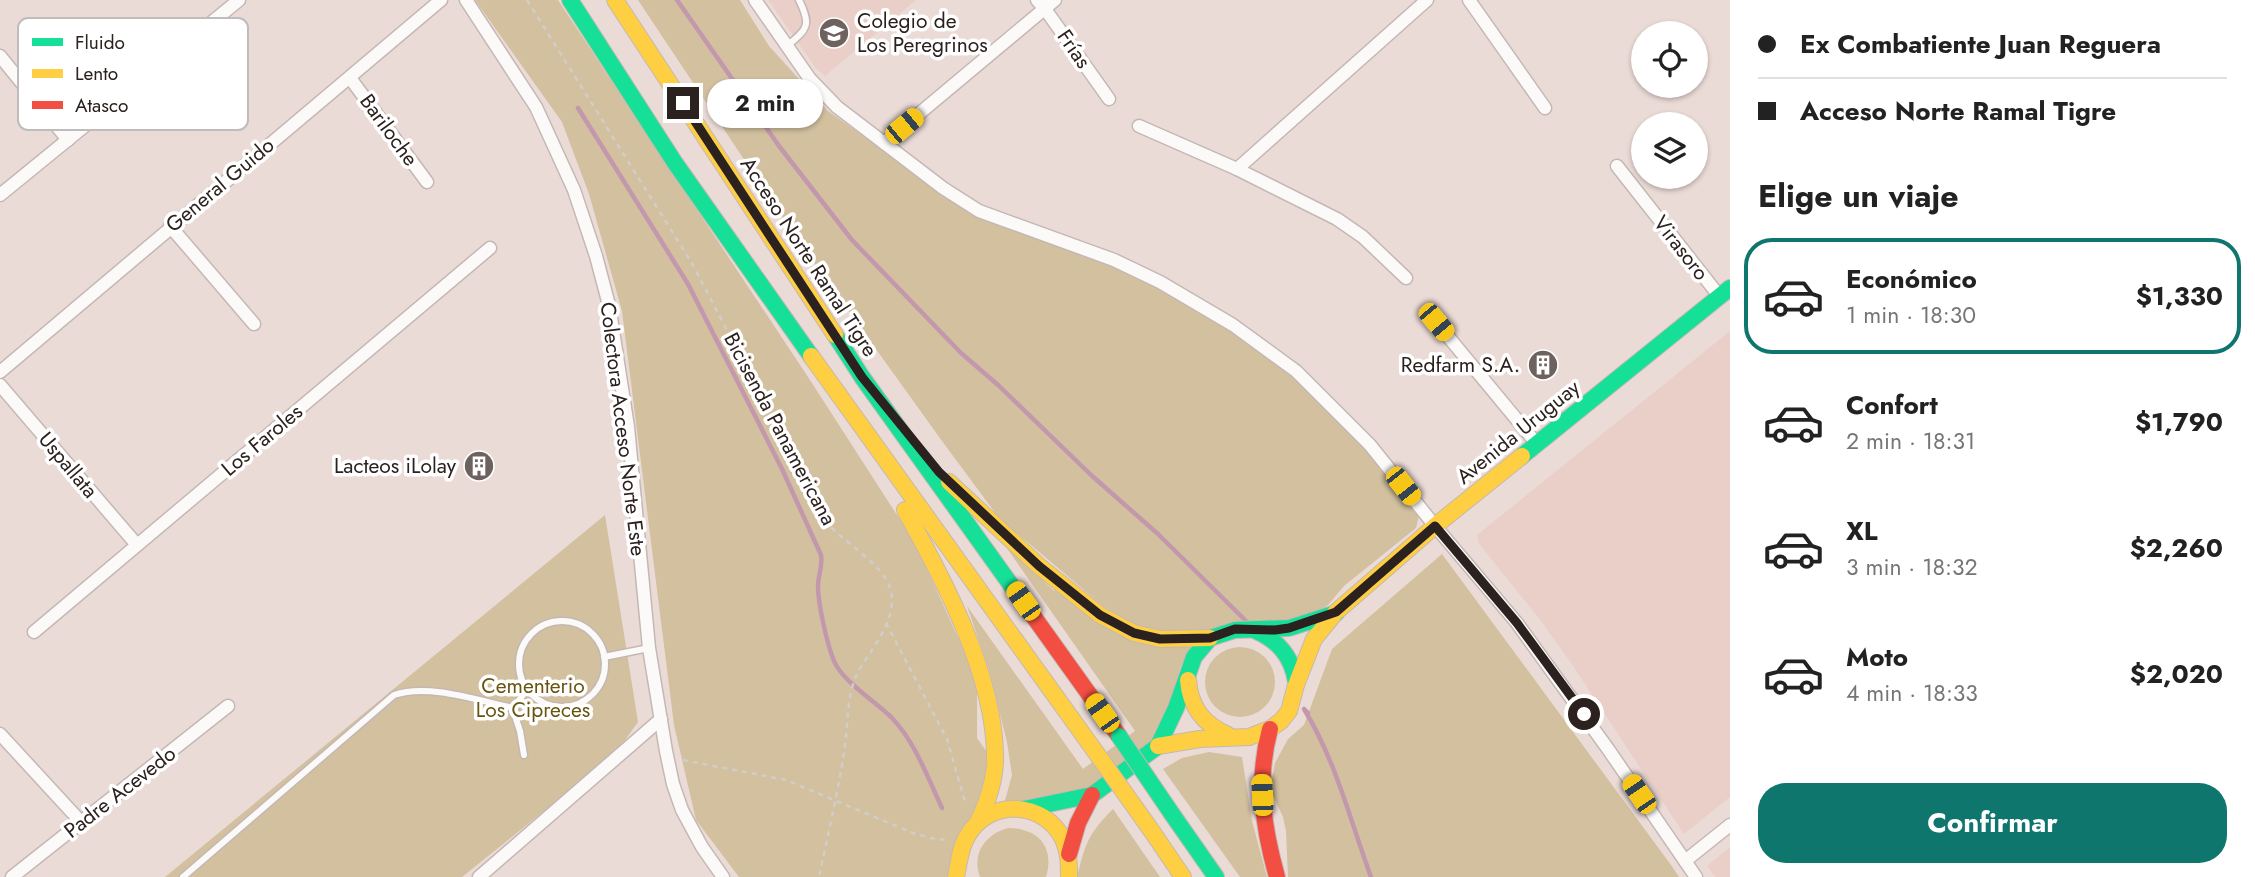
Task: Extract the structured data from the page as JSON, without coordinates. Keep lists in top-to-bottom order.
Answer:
{
  "streets": {
    "main road": ["Acceso Norte Ramal Tigre", "Avenida Uruguay"],
    "street": [
      "Frías",
      "Bariloche",
      "General Guido",
      "Virasoro",
      "Colectora Acceso Norte Este",
      "Los Faroles",
      "Uspallata",
      "Padre Acevedo"
    ],
    "path": ["Bicisenda Panamericana"]
  },
  "crossings": [
    ["Bariloche", "General Guido"],
    ["Virasoro", "Avenida Uruguay"],
    ["Acceso Norte Ramal Tigre", "Avenida Uruguay"],
    ["Los Faroles", "Uspallata"]
  ],
  "parks": ["Cementerio Los Cipreces"],
  "places": {
    "school or university": ["Colegio de Los Peregrinos"],
    "building": ["Redfarm S.A.", "Lacteos iLolay"]
  },
  "legend": ["Fluido", "Lento", "Atasco"],
  "page": {
    "banner": ["Ex Combatiente Juan Reguera", "Acceso Norte Ramal Tigre"],
    "bubble": "2 min",
    "heading": "Elige un viaje",
    "list": [
      {
        "name": "Económico",
        "note": "1 min · 18:30",
        "value": "$1,330"
      },
      {
        "name": "Confort",
        "note": "2 min · 18:31",
        "value": "$1,790"
      },
      {
        "name": "XL",
        "note": "3 min · 18:32",
        "value": "$2,260"
      },
      {
        "name": "Moto",
        "note": "4 min · 18:33",
        "value": "$2,020"
      }
    ],
    "buttons": "Confirmar"
  }
}
